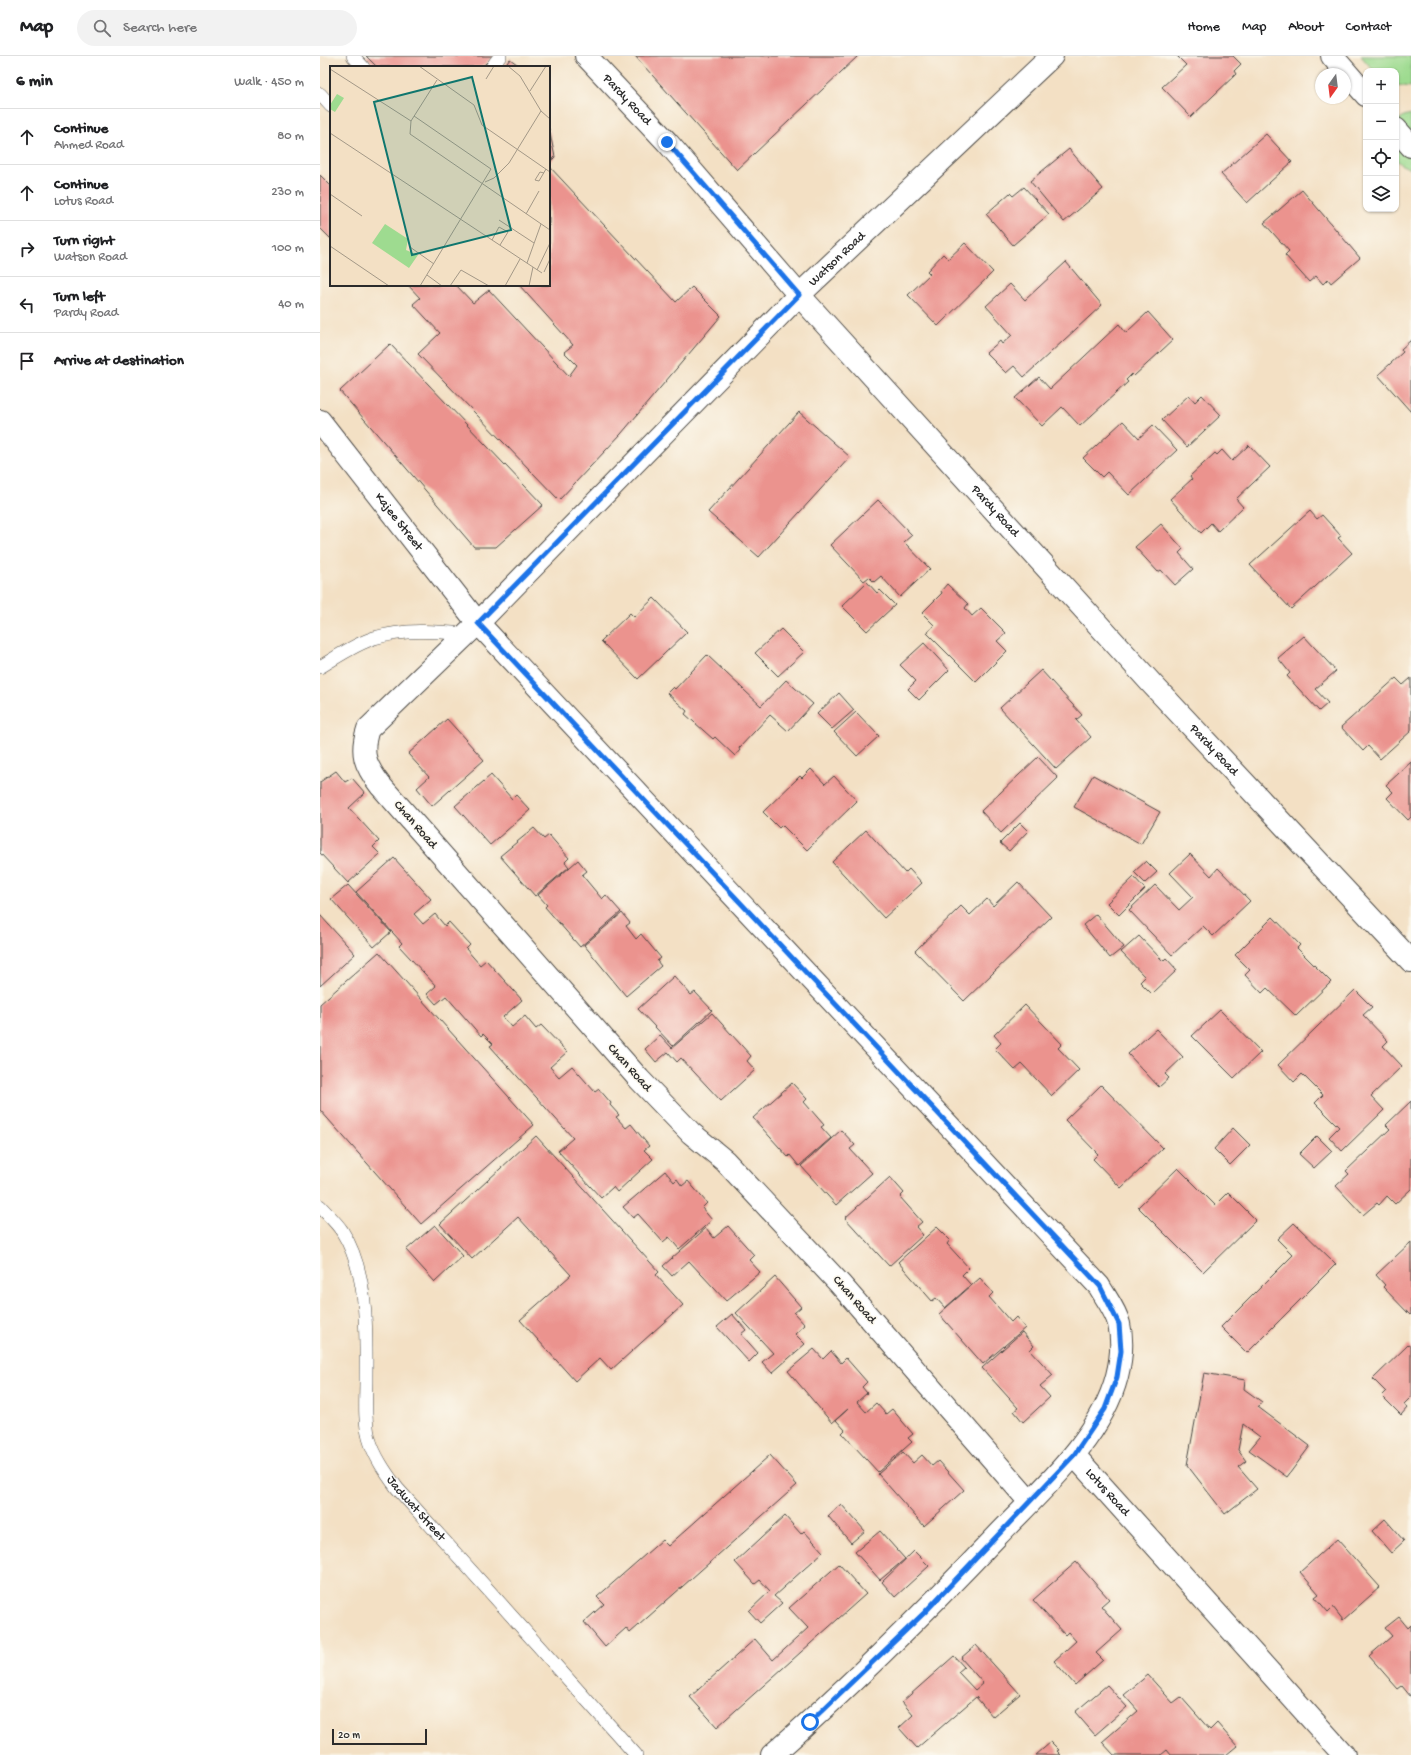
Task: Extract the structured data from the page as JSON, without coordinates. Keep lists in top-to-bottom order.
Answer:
{
  "streets": {
    "street": [
      "Pardy Road",
      "Watson Road",
      "Kajee Street",
      "Chan Road",
      "Lotus Road"
    ],
    "lane": ["Jadwat Street"]
  },
  "crossings": [
    ["Pardy Road", "Watson Road"],
    ["Watson Road", "Kajee Street"],
    ["Watson Road", "Chan Road"],
    ["Kajee Street", "Chan Road"]
  ],
  "scale_bar": "20 m",
  "north": "bottom",
  "page": {
    "header": "Map",
    "search": "Search here",
    "nav": [
      "Home",
      "Map",
      "About",
      "Contact"
    ],
    "heading": ["6 min", "Walk · 450 m"],
    "map_buttons": ["+", "−"],
    "list": [
      ["Continue", "Ahmed Road", "80 m"],
      ["Continue", "Lotus Road", "230 m"],
      ["Turn right", "Watson Road", "100 m"],
      ["Turn left", "Pardy Road", "40 m"],
      "Arrive at destination"
    ],
    "scale": "20 m"
  }
}
